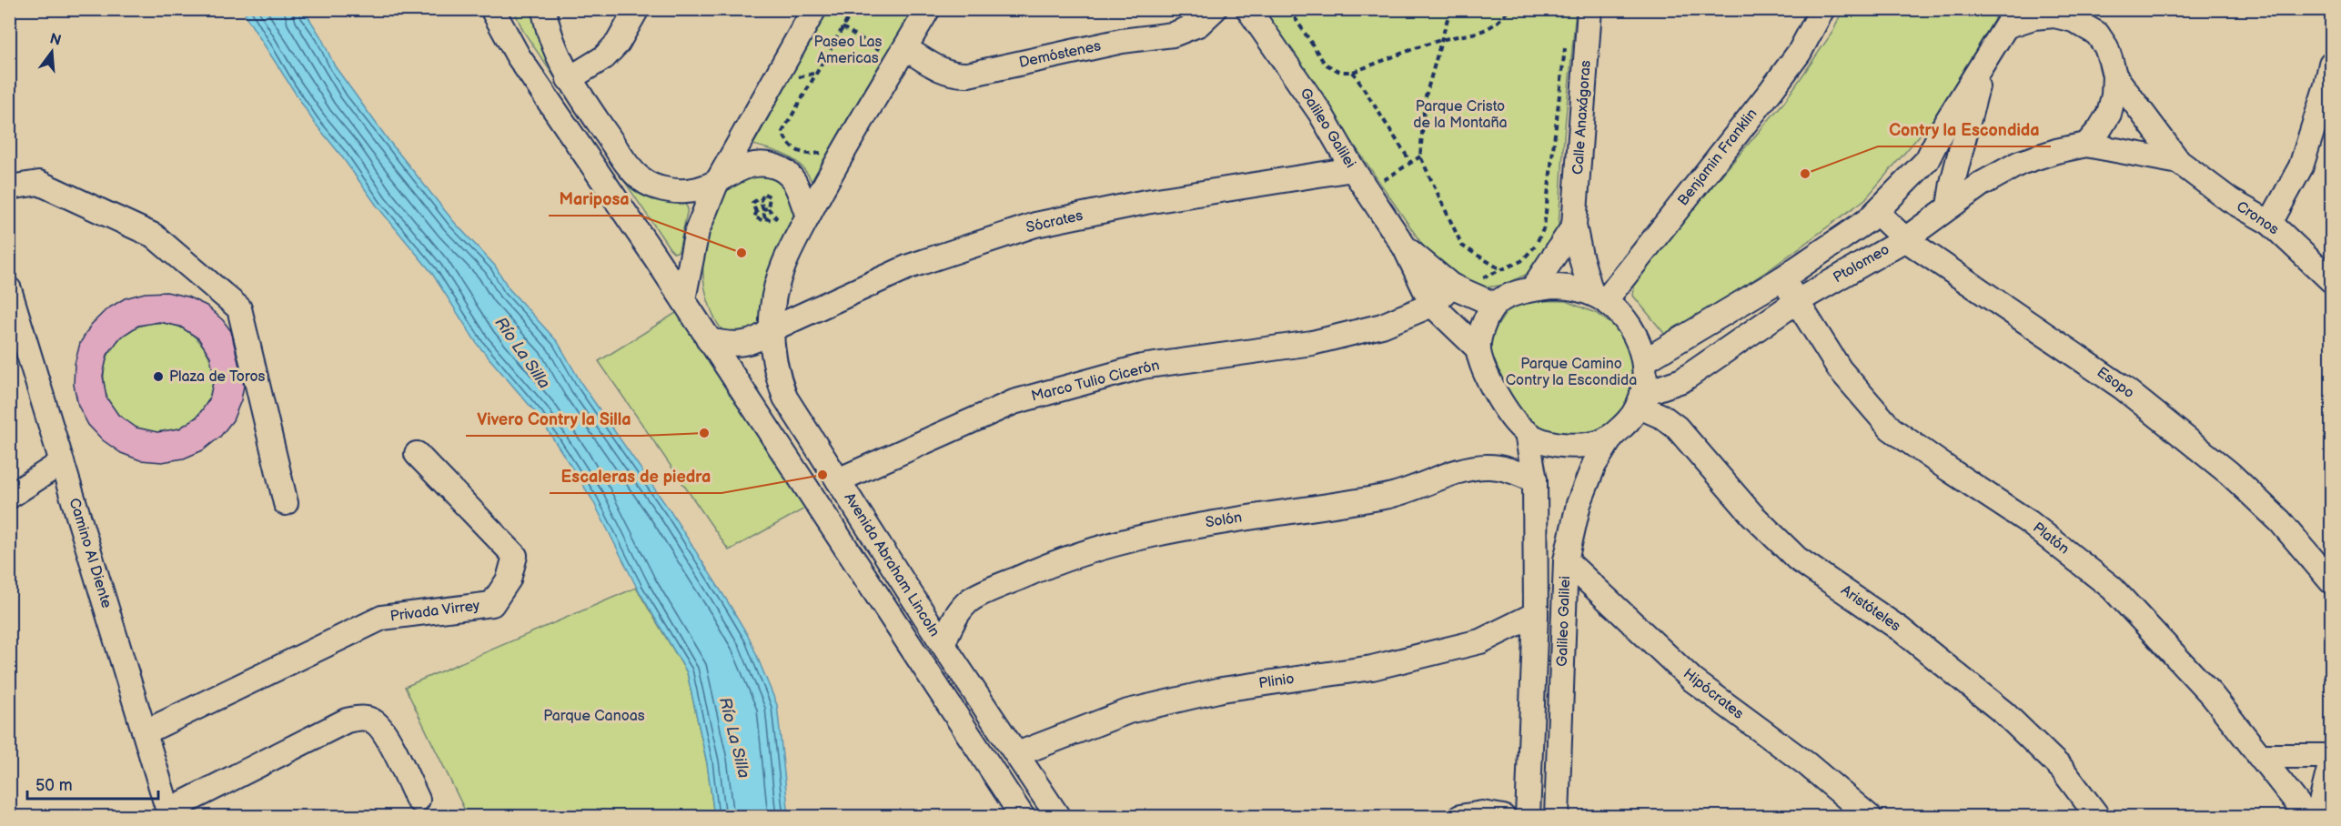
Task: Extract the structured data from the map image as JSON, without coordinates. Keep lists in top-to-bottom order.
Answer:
{
  "streets": {
    "street": [
      "Demóstenes",
      "Calle Anaxágoras",
      "Galileo Galilei",
      "Benjamin Franklin",
      "Cronos",
      "Sócrates",
      "Ptolomeo",
      "Marco Tulio Cicerón",
      "Esopo",
      "Solón",
      "Platón",
      "Camino Al Diente",
      "Avenida Abraham Lincoln",
      "Aristóteles",
      "Privada Virrey",
      "Plinio",
      "Hipócrates"
    ]
  },
  "crossings": [
    ["Demóstenes", "Avenida Abraham Lincoln"],
    ["Calle Anaxágoras", "Galileo Galilei"],
    ["Calle Anaxágoras", "Benjamin Franklin"],
    ["Calle Anaxágoras", "Ptolomeo"],
    ["Calle Anaxágoras", "Aristóteles"],
    ["Galileo Galilei", "Benjamin Franklin"],
    ["Galileo Galilei", "Sócrates"],
    ["Galileo Galilei", "Ptolomeo"],
    ["Galileo Galilei", "Marco Tulio Cicerón"],
    ["Galileo Galilei", "Solón"],
    ["Galileo Galilei", "Aristóteles"],
    ["Galileo Galilei", "Plinio"],
    ["Galileo Galilei", "Hipócrates"],
    ["Benjamin Franklin", "Ptolomeo"],
    ["Benjamin Franklin", "Aristóteles"],
    ["Sócrates", "Avenida Abraham Lincoln"],
    ["Ptolomeo", "Esopo"],
    ["Ptolomeo", "Platón"],
    ["Ptolomeo", "Aristóteles"],
    ["Marco Tulio Cicerón", "Avenida Abraham Lincoln"],
    ["Solón", "Avenida Abraham Lincoln"],
    ["Camino Al Diente", "Privada Virrey"],
    ["Avenida Abraham Lincoln", "Plinio"]
  ],
  "water": ["Río La Silla"],
  "parks": [
    "Paseo Las Americas",
    "Parque Cristo de la Montaña",
    "Parque Camino Contry la Escondida",
    "Parque Canoas"
  ],
  "places": [
    "Contry la Escondida",
    "Mariposa",
    "Plaza de Toros",
    "Vivero Contry la Silla",
    "Escaleras de piedra"
  ],
  "scale_bar": "50 m",
  "north": "top"
}
